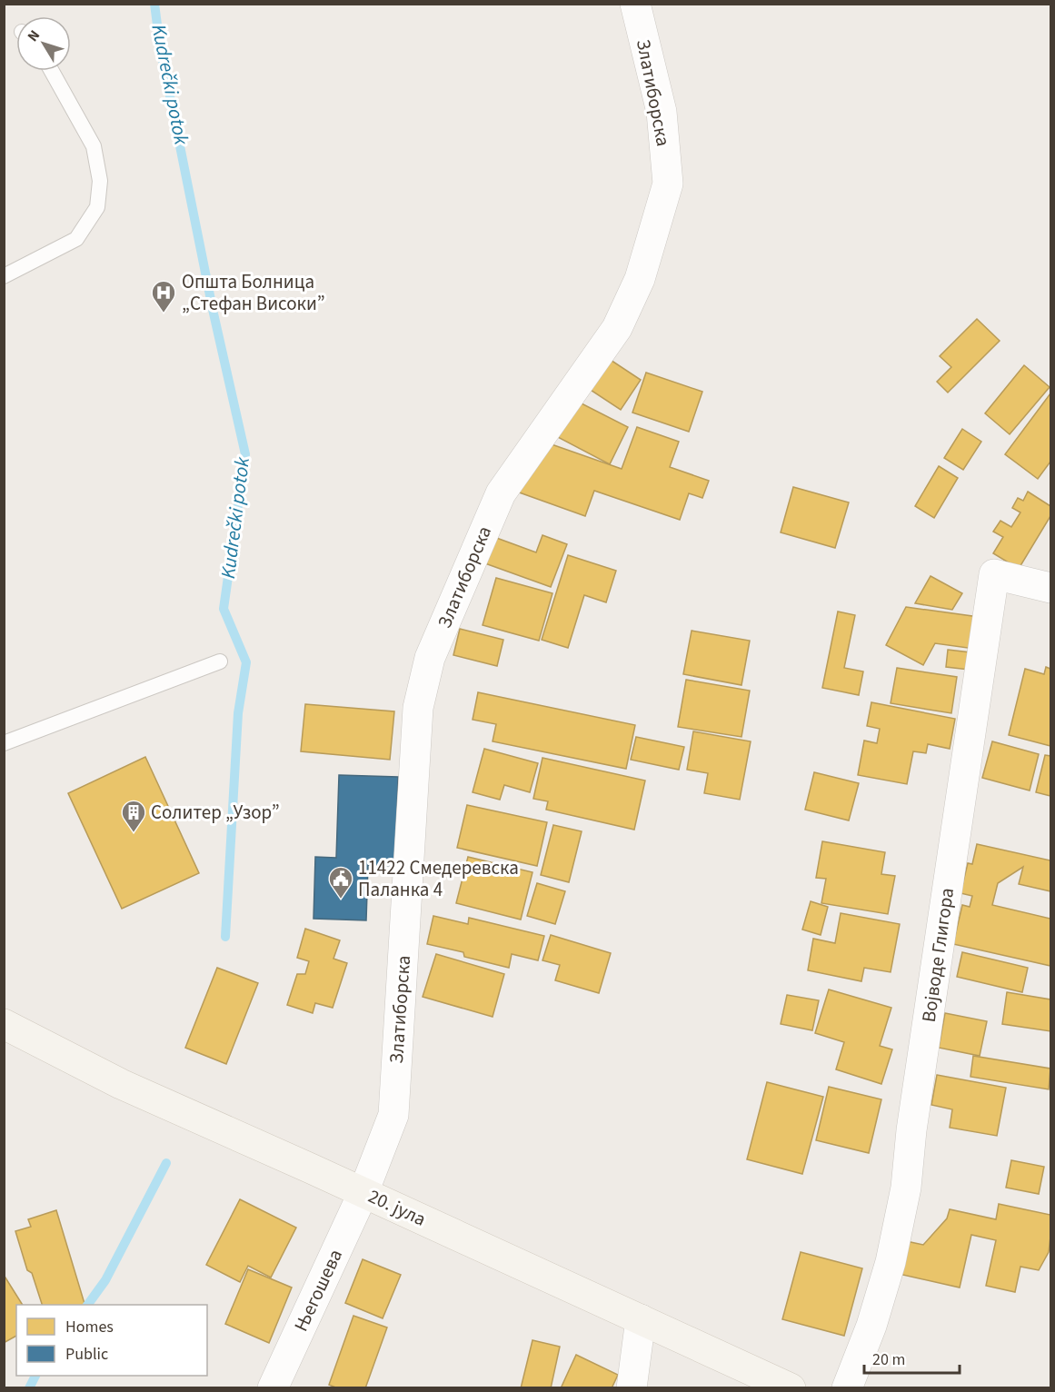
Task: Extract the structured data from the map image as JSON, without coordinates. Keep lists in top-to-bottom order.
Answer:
{
  "streets": {
    "main road": ["20. јула"],
    "street": ["Златиборска", "Војводе Глигора", "Његошева"]
  },
  "crossings": [
    ["Златиборска", "20. јула"],
    ["Златиборска", "Његошева"],
    ["20. јула", "Његошева"]
  ],
  "water": ["Kudrečki potok"],
  "places": {
    "hospital": ["Општа Болница „Стефан Високи”"],
    "building": ["Солитер „Узор”"],
    "public building": ["11422 Смедеревска Паланка 4"]
  },
  "legend": ["Homes", "Public"],
  "scale_bar": "20 m",
  "north": "top left"
}
